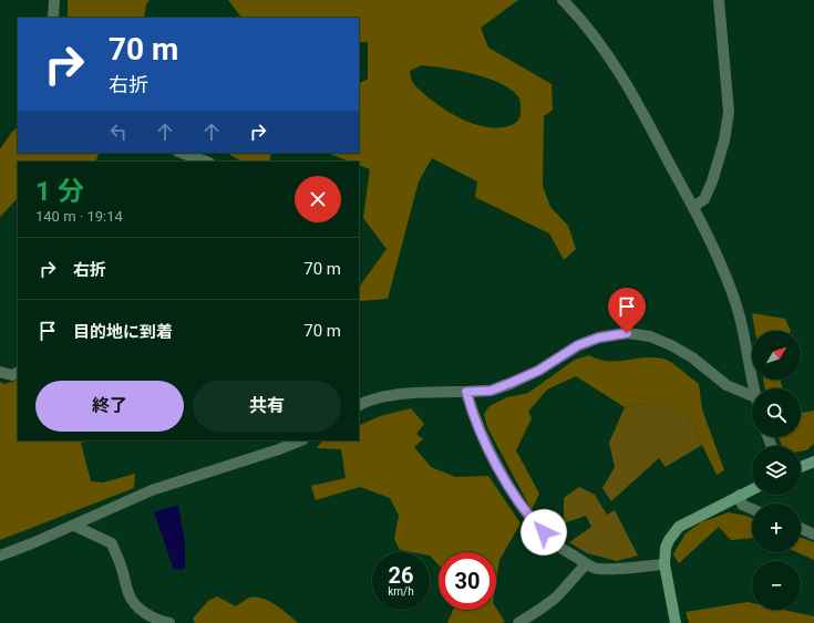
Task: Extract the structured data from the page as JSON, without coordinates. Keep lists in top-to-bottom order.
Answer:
{
  "north": "top right",
  "page": {
    "turn": ["70 m", "右折"],
    "heading": ["1 分", "140 m · 19:14"],
    "list": [
      {
        "name": "右折",
        "value": "70 m"
      },
      {
        "name": "目的地に到着",
        "value": "70 m"
      }
    ],
    "map_buttons": ["+", "−"],
    "buttons": ["終了", "共有"],
    "speed": "26 km/h",
    "limit": "30"
  }
}
